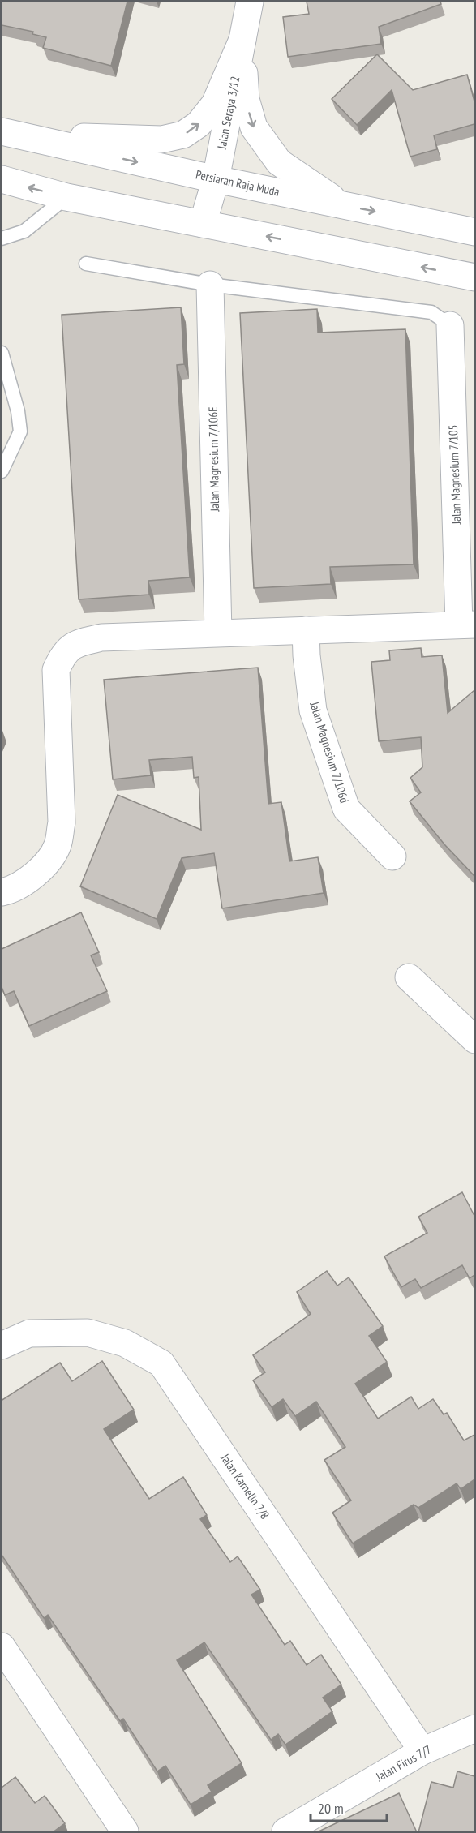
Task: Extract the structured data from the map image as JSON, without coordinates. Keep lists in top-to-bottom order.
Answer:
{
  "streets": {
    "street": [
      "Jalan Seraya 3/12",
      "Persiaran Raja Muda",
      "Jalan Magnesium 7/106E",
      "Jalan Magnesium 7/105",
      "Jalan Magnesium 7/106d",
      "Jalan Karnelin 7/8",
      "Jalan Firus 7/7"
    ]
  },
  "crossings": [
    ["Jalan Seraya 3/12", "Persiaran Raja Muda"],
    ["Jalan Karnelin 7/8", "Jalan Firus 7/7"]
  ],
  "scale_bar": "20 m"
}
